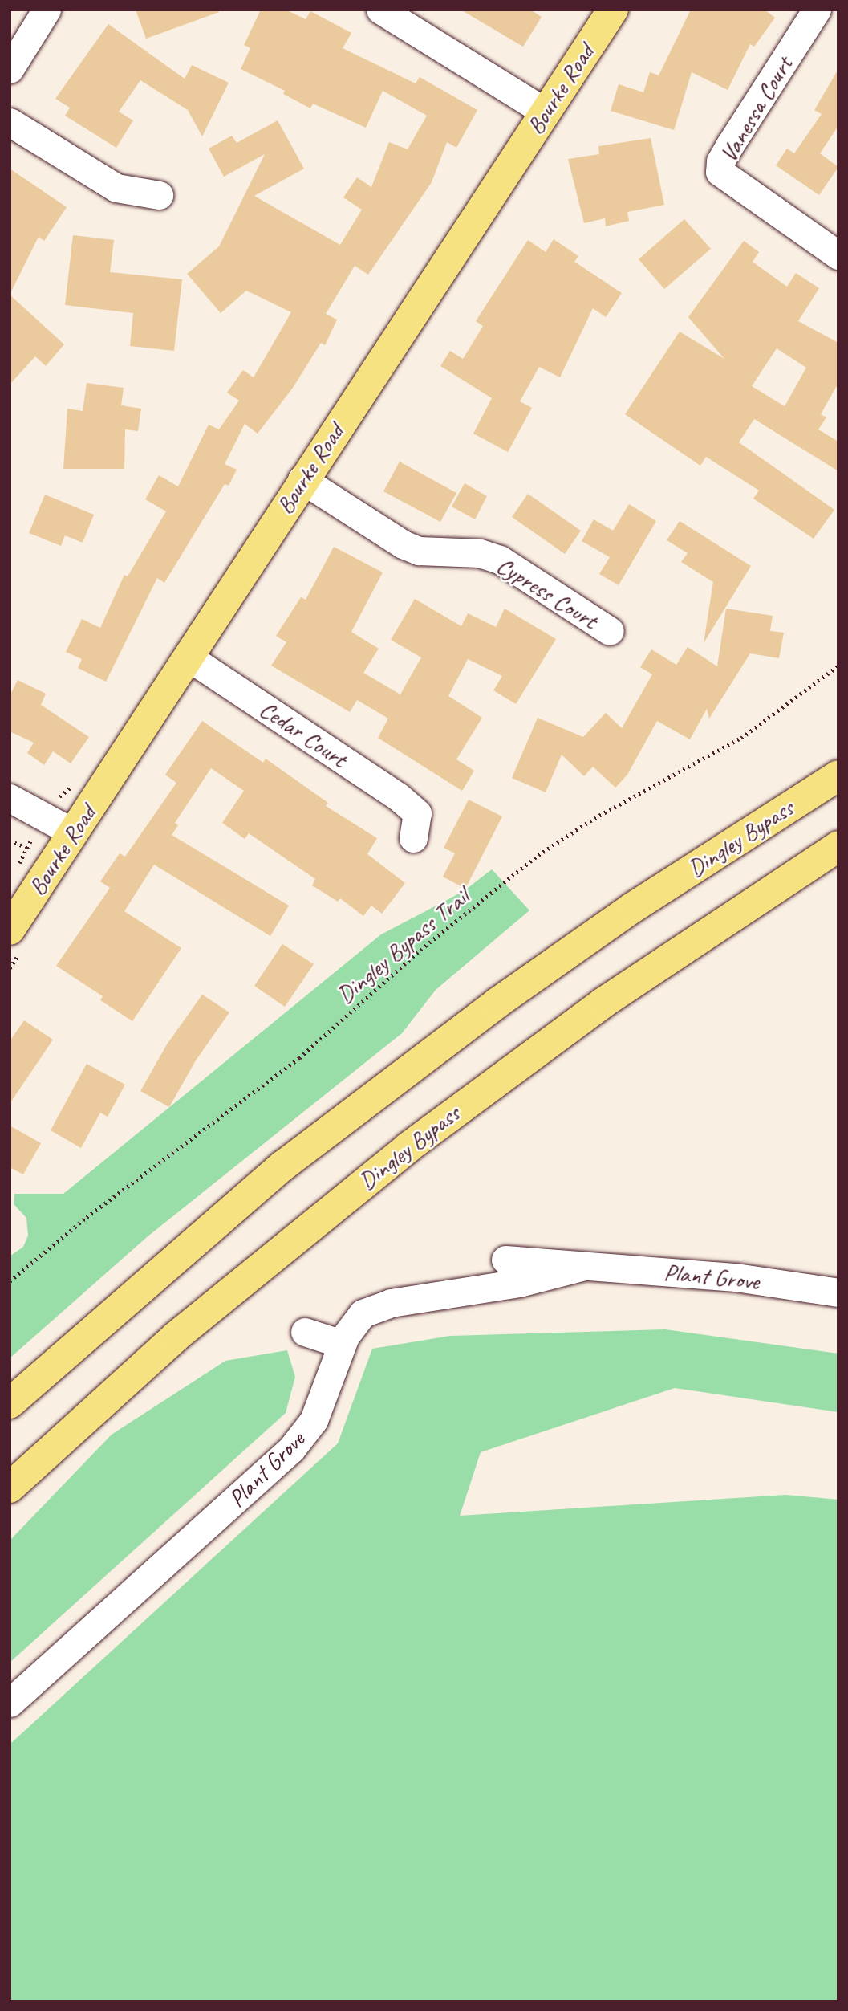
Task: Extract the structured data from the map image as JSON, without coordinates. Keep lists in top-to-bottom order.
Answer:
{
  "streets": {
    "main road": ["Bourke Road", "Dingley Bypass"],
    "street": [
      "Vanessa Court",
      "Cypress Court",
      "Cedar Court",
      "Plant Grove"
    ],
    "path": ["Dingley Bypass Trail"]
  },
  "crossings": [
    ["Bourke Road", "Cypress Court"],
    ["Bourke Road", "Cedar Court"]
  ]
}
